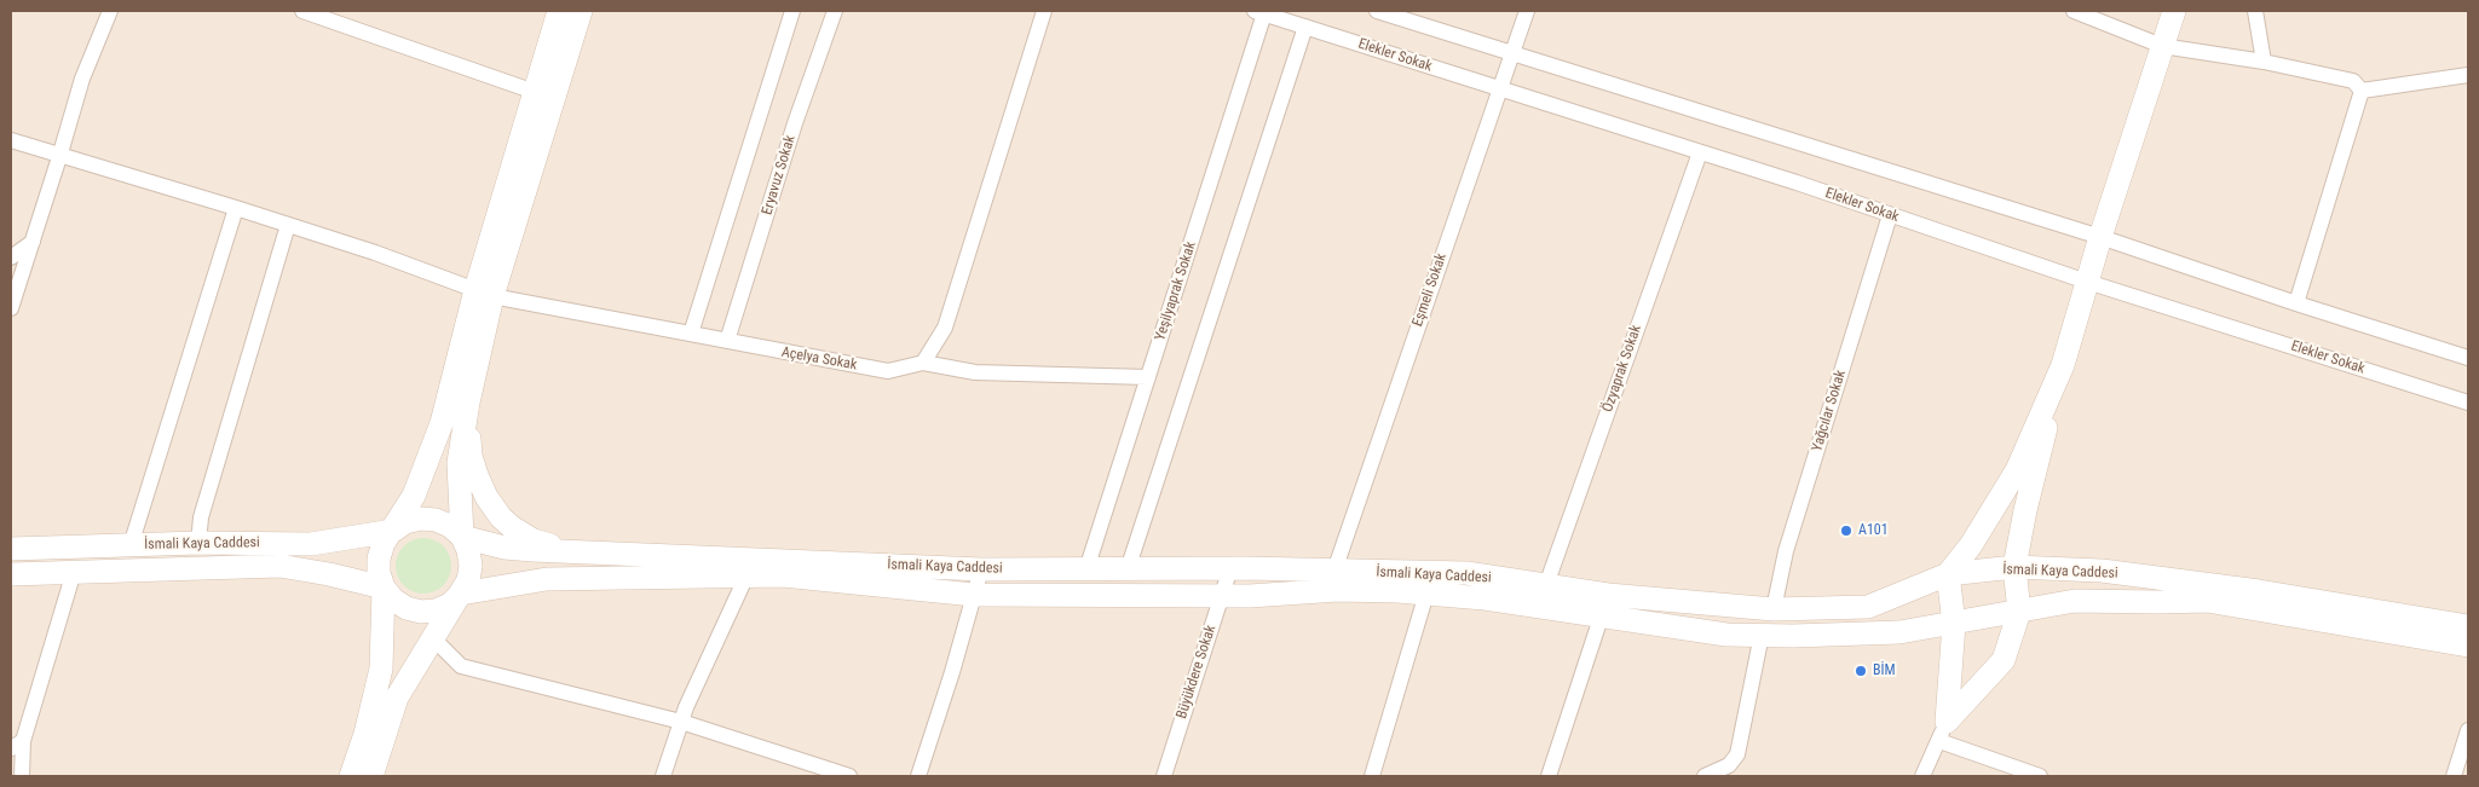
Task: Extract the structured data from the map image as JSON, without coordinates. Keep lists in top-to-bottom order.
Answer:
{
  "streets": {
    "street": [
      "Elekler Sokak",
      "Eryavuz Sokak",
      "Eşmeli Sokak",
      "Yeşilyaprak Sokak",
      "Açelya Sokak",
      "Özyaprak Sokak",
      "Yağcılar Sokak",
      "İsmali Kaya Caddesi",
      "Büyükdere Sokak"
    ]
  },
  "crossings": [
    ["Elekler Sokak", "Eşmeli Sokak"],
    ["Elekler Sokak", "Yeşilyaprak Sokak"],
    ["Elekler Sokak", "Özyaprak Sokak"],
    ["Elekler Sokak", "Yağcılar Sokak"],
    ["Eryavuz Sokak", "Açelya Sokak"],
    ["Eşmeli Sokak", "İsmali Kaya Caddesi"],
    ["Yeşilyaprak Sokak", "Açelya Sokak"],
    ["Yeşilyaprak Sokak", "İsmali Kaya Caddesi"],
    ["Özyaprak Sokak", "İsmali Kaya Caddesi"],
    ["Yağcılar Sokak", "İsmali Kaya Caddesi"],
    ["İsmali Kaya Caddesi", "Büyükdere Sokak"]
  ],
  "places": ["A101", "BİM"]
}
